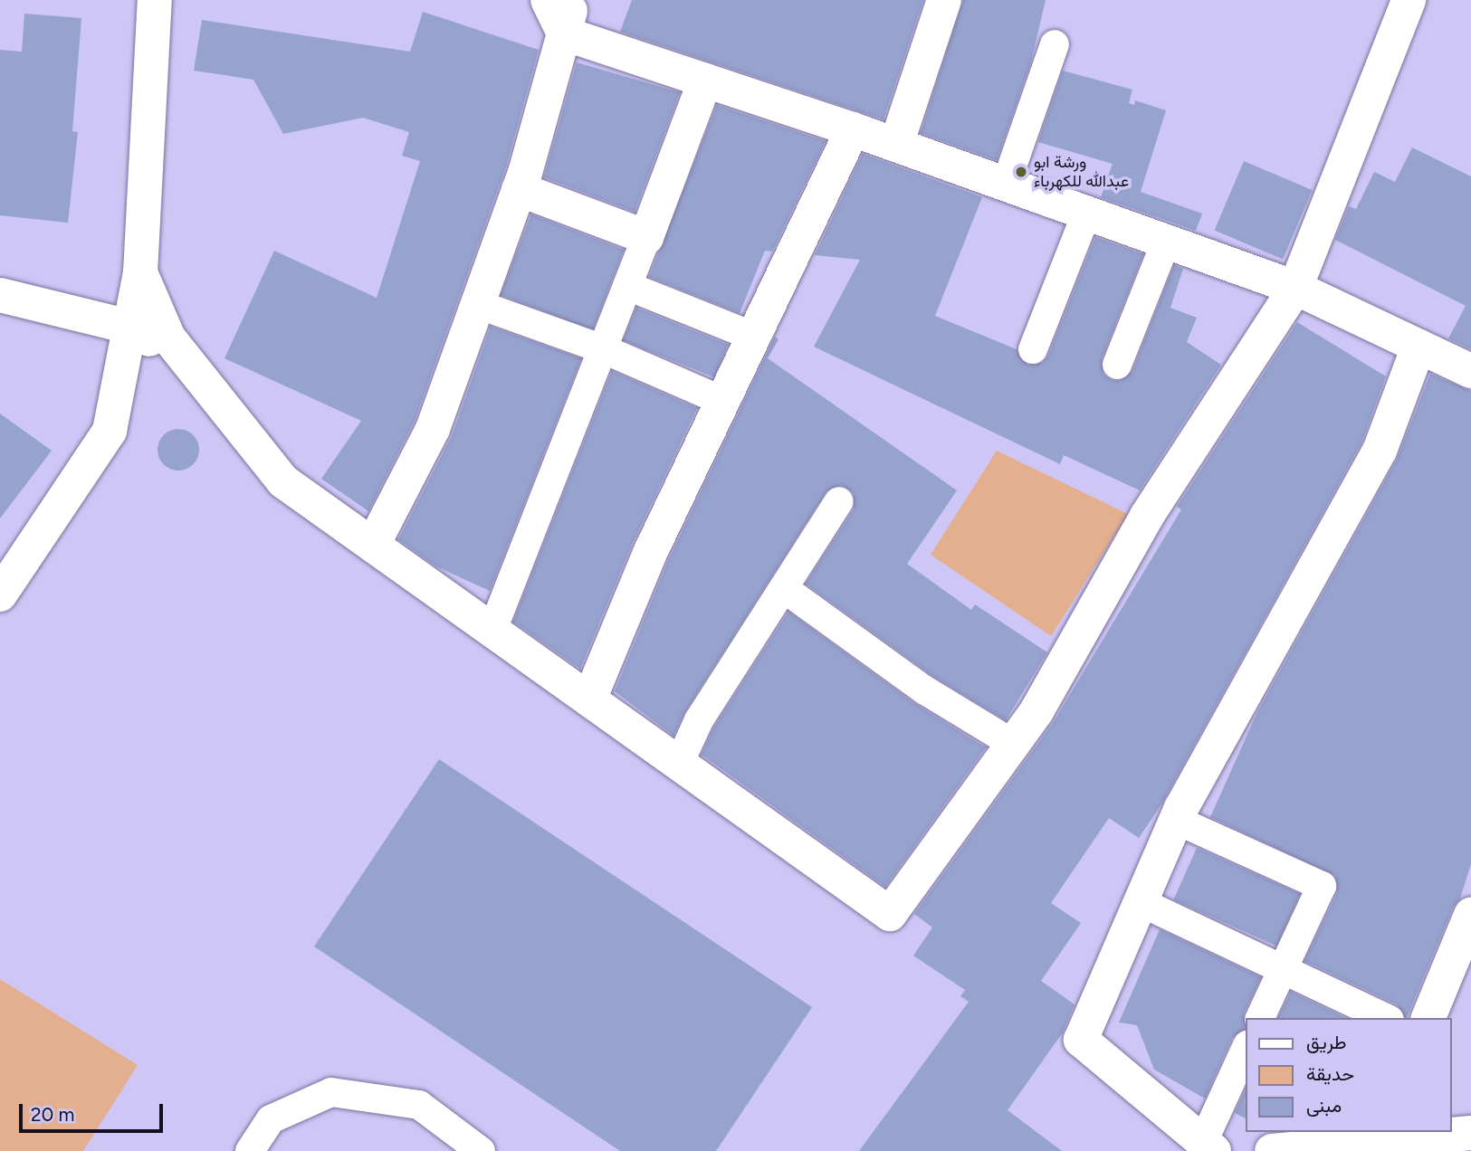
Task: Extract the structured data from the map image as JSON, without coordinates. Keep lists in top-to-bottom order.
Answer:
{
  "places": ["ورشة ابو عبدالله للكهرباء"],
  "legend": ["طريق", "حديقة", "مبنى"],
  "scale_bar": "20 m"
}
